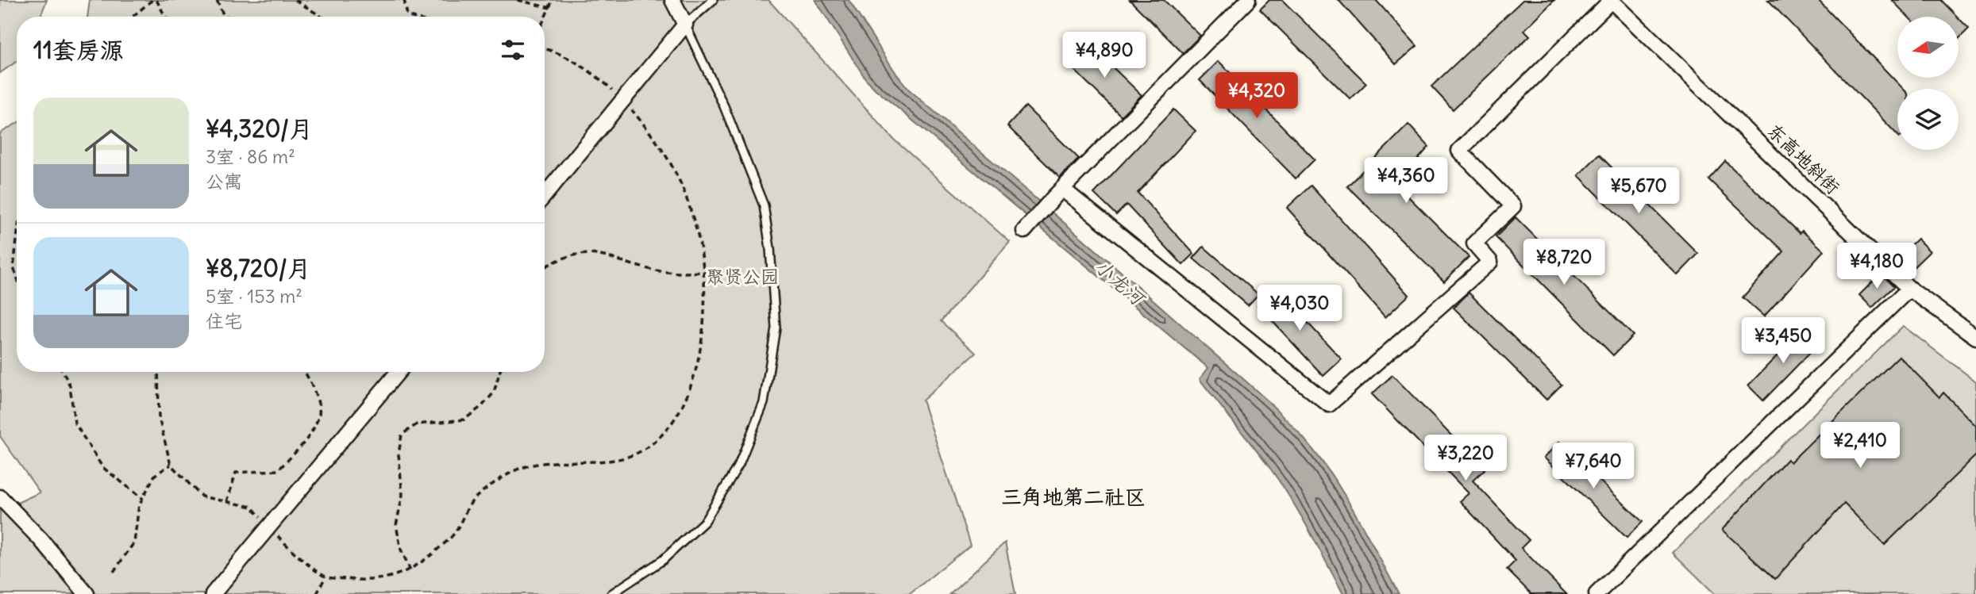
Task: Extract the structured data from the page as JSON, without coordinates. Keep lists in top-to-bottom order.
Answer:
{
  "streets": {
    "street": ["东高地斜街"]
  },
  "districts": ["三角地第二社区"],
  "water": ["小龙河"],
  "parks": ["聚贤公园"],
  "north": "left",
  "page": {
    "heading": "11套房源",
    "price": [
      "¥4,890",
      "¥4,320",
      "¥4,360",
      "¥5,670",
      "¥8,720",
      "¥4,180",
      "¥4,030",
      "¥3,450",
      "¥2,410",
      "¥3,220",
      "¥7,640"
    ],
    "list": [
      {
        "name": "¥4,320/月",
        "note": "3室 · 86 m² · 公寓"
      },
      {
        "name": "¥8,720/月",
        "note": "5室 · 153 m² · 住宅"
      }
    ]
  }
}
